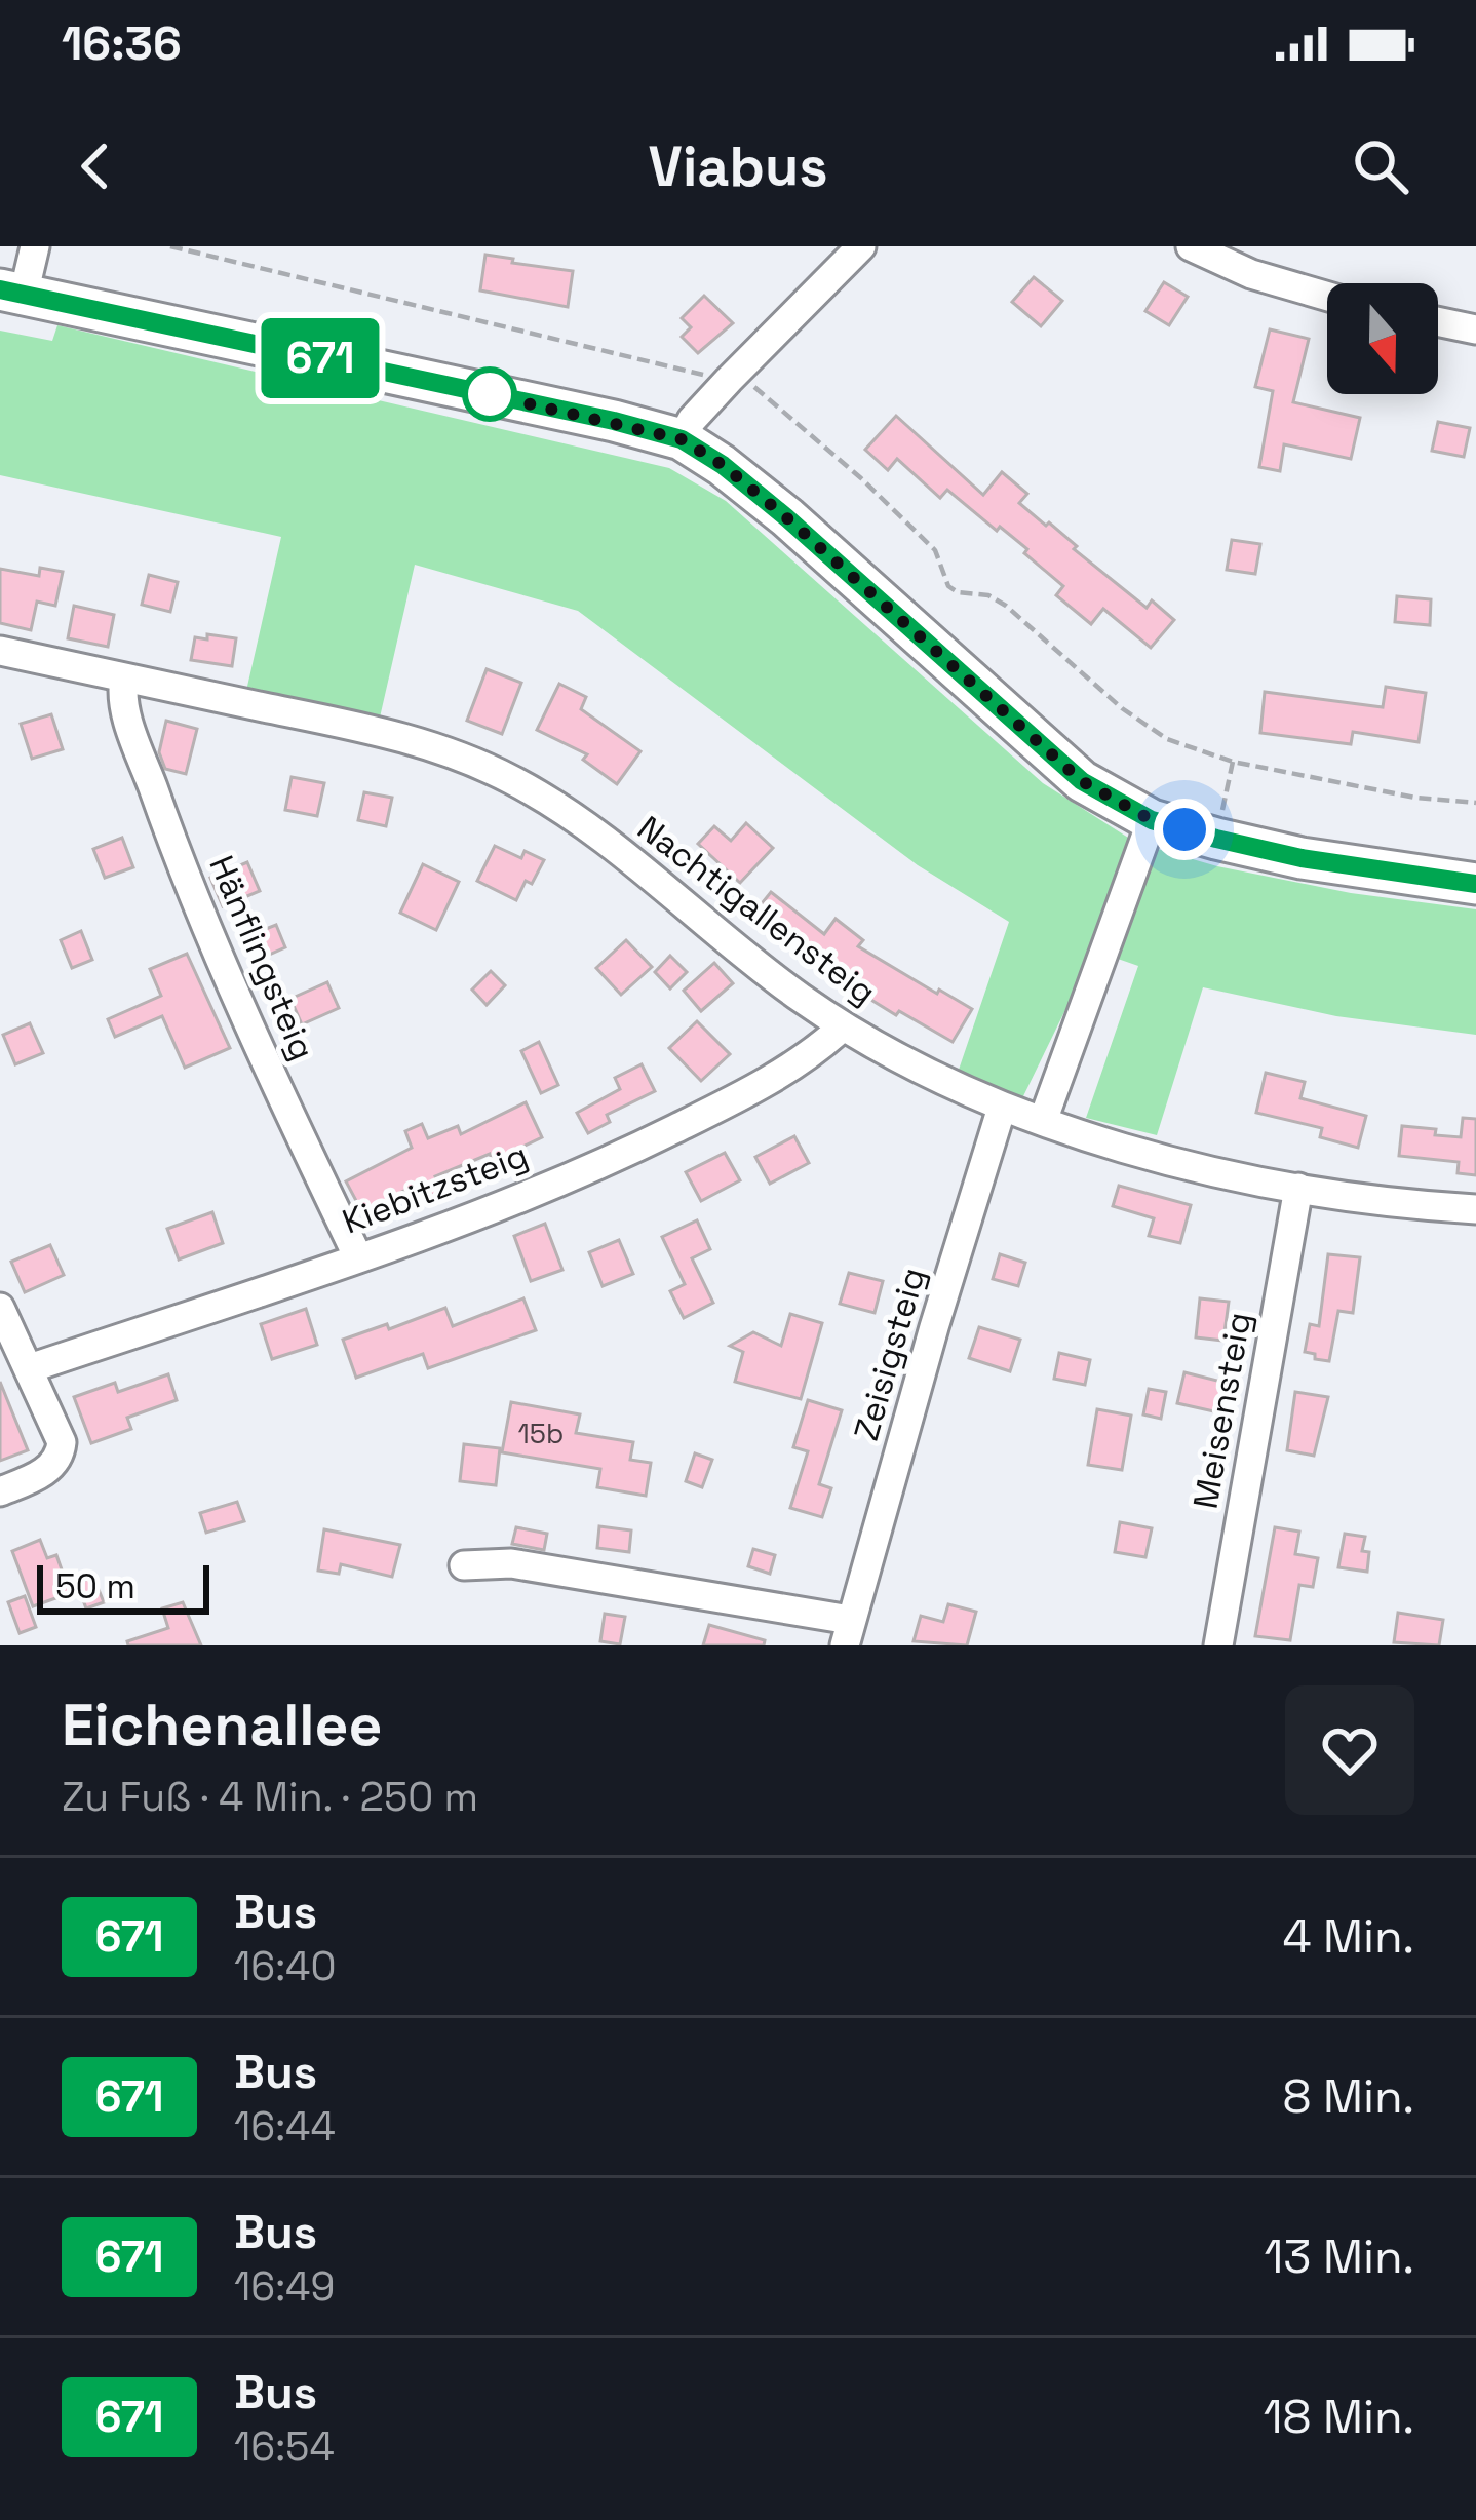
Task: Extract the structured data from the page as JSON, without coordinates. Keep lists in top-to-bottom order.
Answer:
{
  "streets": {
    "street": [
      "Nachtigallensteig",
      "Hänflingsteig",
      "Kiebitzsteig",
      "Zeisigsteig",
      "Meisensteig"
    ]
  },
  "crossings": [
    ["Nachtigallensteig", "Hänflingsteig"],
    ["Nachtigallensteig", "Kiebitzsteig"],
    ["Nachtigallensteig", "Zeisigsteig"],
    ["Nachtigallensteig", "Meisensteig"],
    ["Hänflingsteig", "Kiebitzsteig"]
  ],
  "lines": ["bus line 671"],
  "house_numbers": ["15b"],
  "scale_bar": "50 m",
  "north": "bottom",
  "page": {
    "status": "16:36",
    "header": "Viabus",
    "on_map": "671",
    "scale": "50 m",
    "heading": ["Eichenallee", "Zu Fuß · 4 Min. · 250 m"],
    "list": [
      {
        "mark": "671",
        "name": "Bus",
        "note": "16:40",
        "value": "4 Min."
      },
      {
        "mark": "671",
        "name": "Bus",
        "note": "16:44",
        "value": "8 Min."
      },
      {
        "mark": "671",
        "name": "Bus",
        "note": "16:49",
        "value": "13 Min."
      },
      {
        "mark": "671",
        "name": "Bus",
        "note": "16:54",
        "value": "18 Min."
      }
    ]
  }
}
